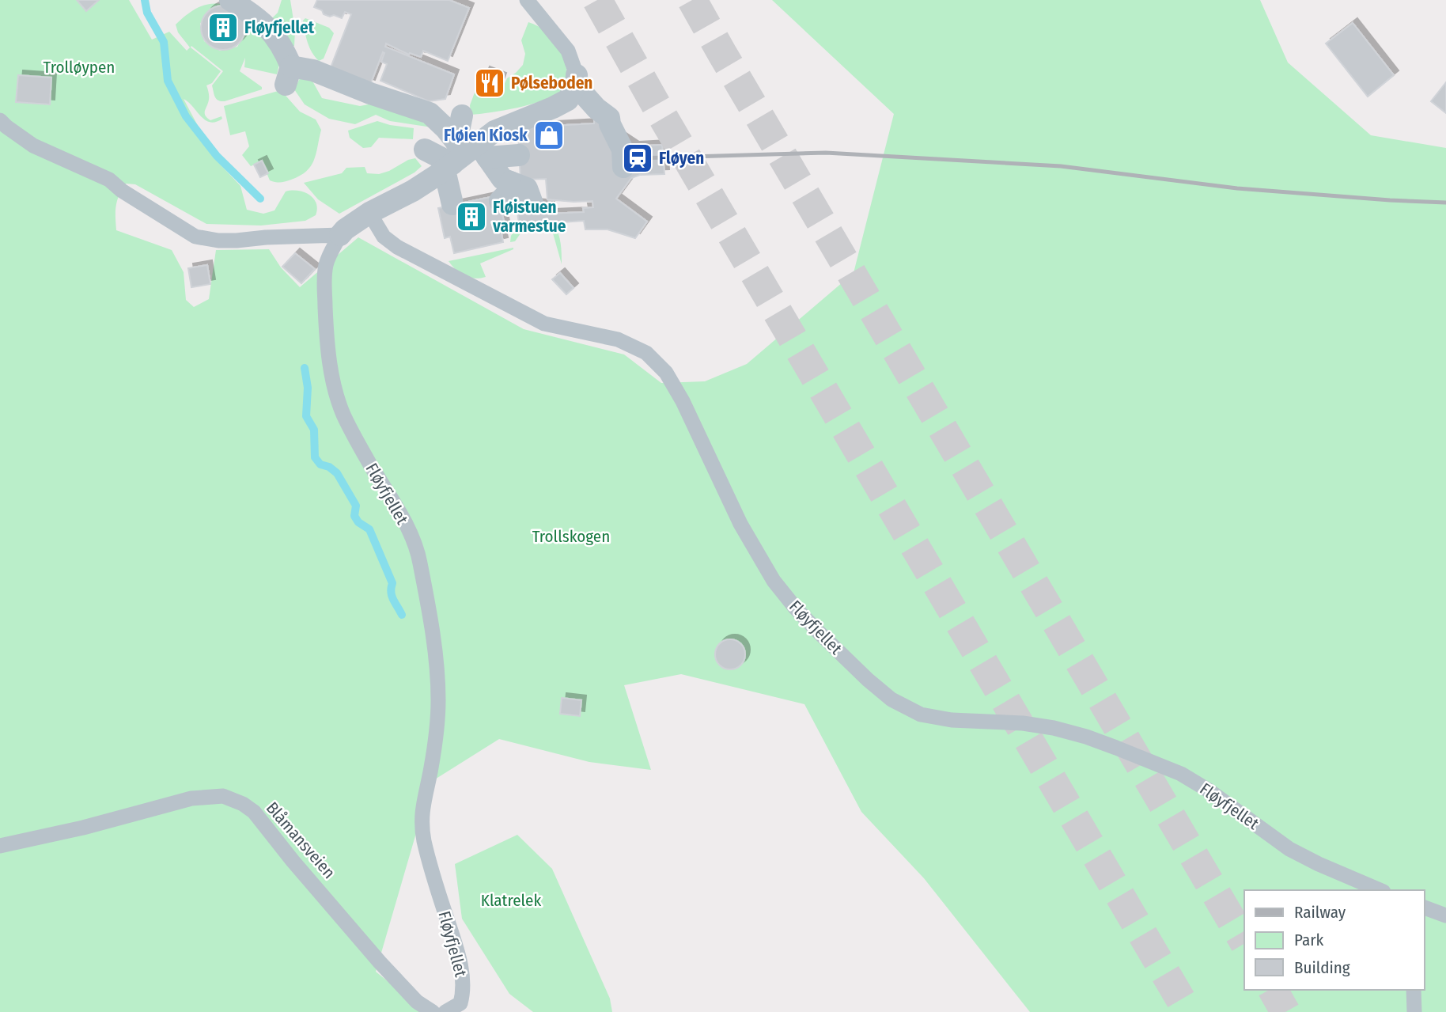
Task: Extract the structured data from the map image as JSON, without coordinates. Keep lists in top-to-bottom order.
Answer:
{
  "streets": {
    "street": ["Fløyfjellet"],
    "lane": ["Blåmansveien"]
  },
  "parks": ["Trolløypen", "Trollskogen", "Klatrelek"],
  "places": {
    "building": ["Fløyfjellet", "Fløistuen varmestue"],
    "restaurant": ["Pølseboden"],
    "shop": ["Fløien Kiosk"],
    "station": ["Fløyen"]
  },
  "legend": ["Railway", "Park", "Building"]
}
